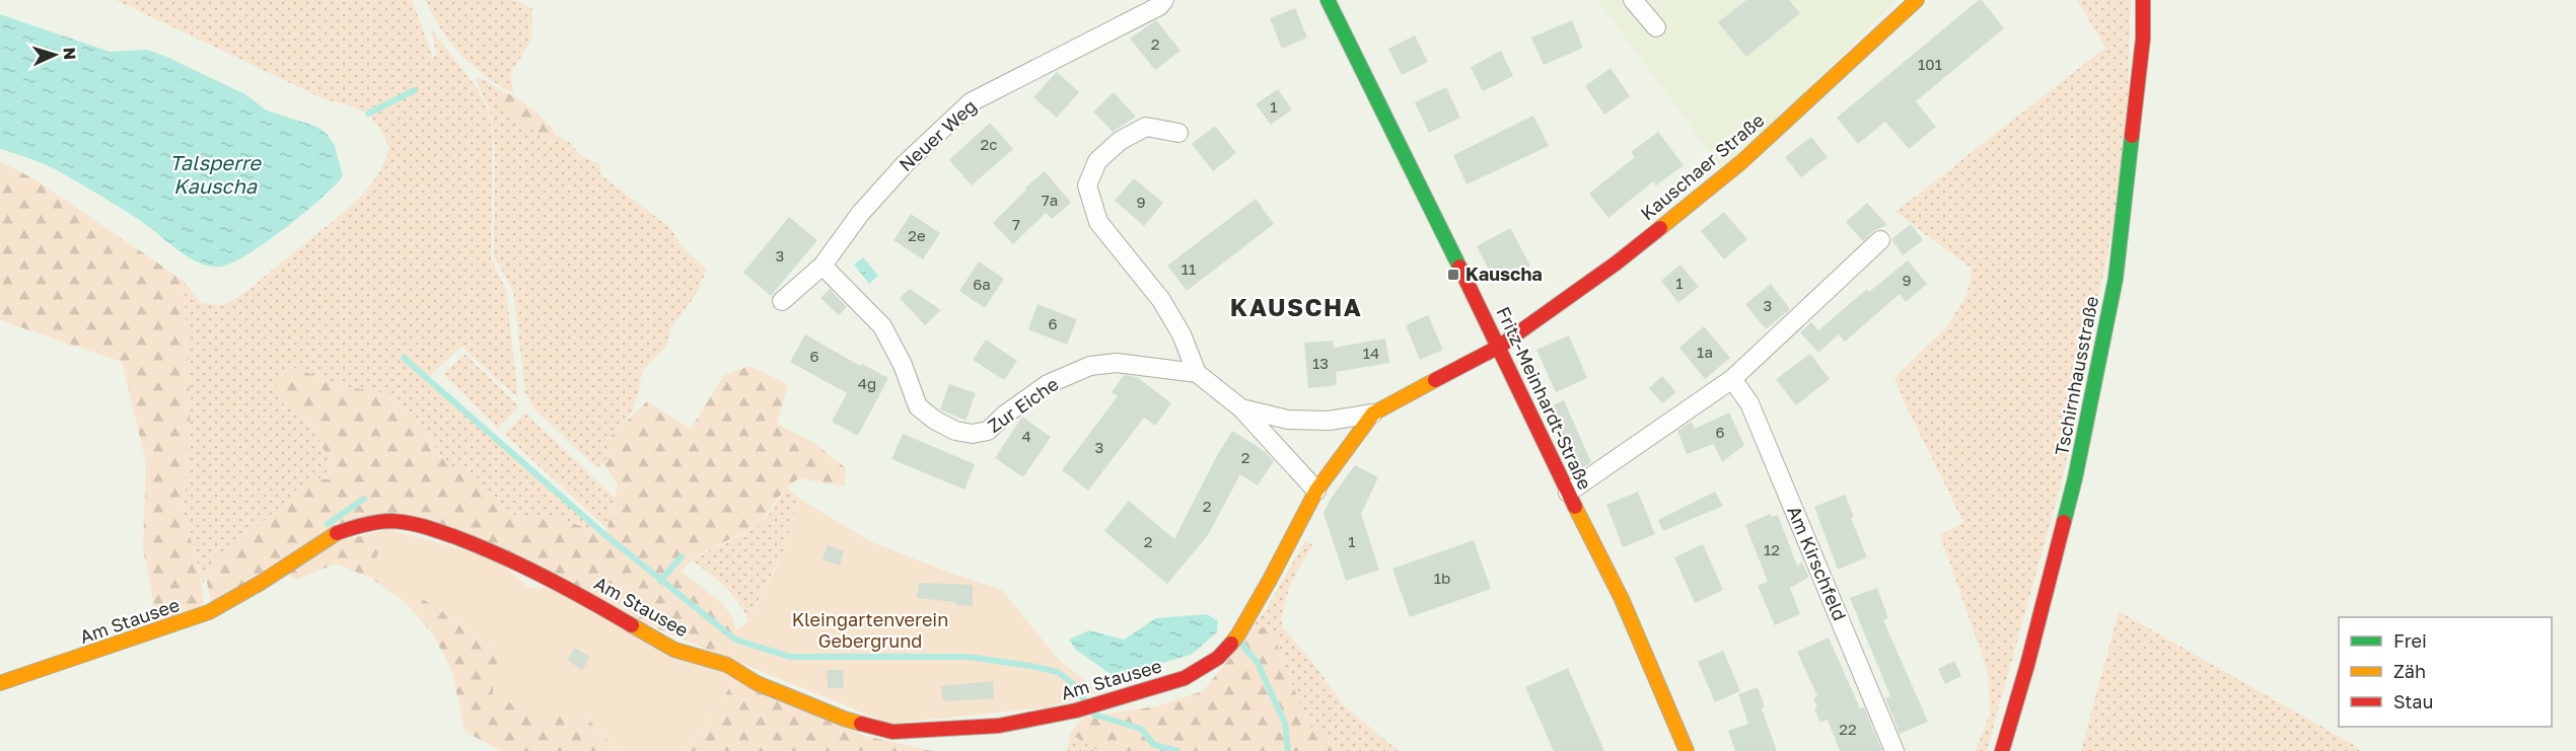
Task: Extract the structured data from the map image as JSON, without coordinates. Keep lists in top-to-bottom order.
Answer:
{
  "streets": {
    "street": [
      "Neuer Weg",
      "Kauschaer Straße",
      "Tschirnhausstraße",
      "Fritz-Meinhardt-Straße",
      "Zur Eiche",
      "Am Kirschfeld",
      "Am Stausee"
    ]
  },
  "crossings": [
    ["Neuer Weg", "Zur Eiche"],
    ["Kauschaer Straße", "Fritz-Meinhardt-Straße"]
  ],
  "districts": ["KAUSCHA"],
  "water": ["Talsperre Kauscha"],
  "parks": ["Kleingartenverein Gebergrund"],
  "places": {
    "transit": ["Kauscha"]
  },
  "house_numbers": [
    "2",
    "101",
    "1",
    "2c",
    "7a",
    "9",
    "7",
    "2e",
    "3",
    "11",
    "9",
    "1",
    "6a",
    "3",
    "6",
    "1a",
    "14",
    "6",
    "13",
    "4g",
    "6",
    "4",
    "3",
    "2",
    "2",
    "2",
    "1",
    "12",
    "1b",
    "22"
  ],
  "legend": ["Frei", "Zäh", "Stau"],
  "north": "right"
}
